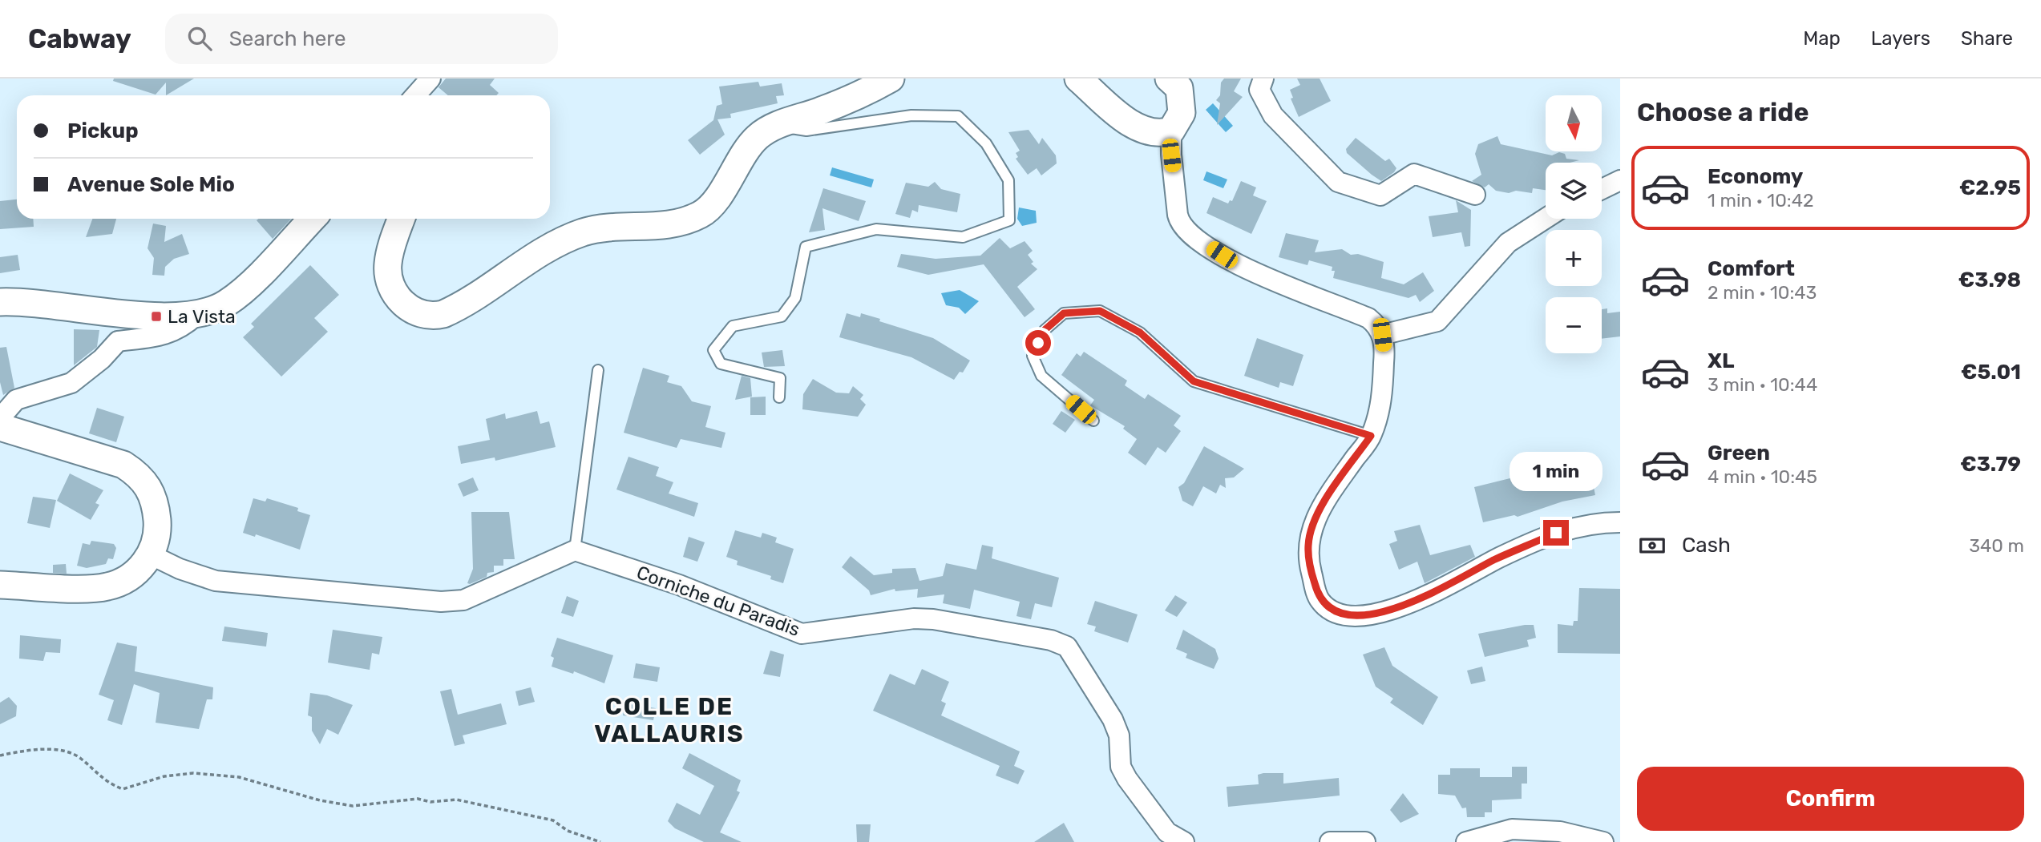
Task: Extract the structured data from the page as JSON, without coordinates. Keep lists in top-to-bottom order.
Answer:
{
  "streets": {
    "street": ["Corniche du Paradis"]
  },
  "districts": ["COLLE DE VALLAURIS"],
  "places": {
    "transit": ["La Vista"]
  },
  "north": "bottom",
  "page": {
    "header": "Cabway",
    "search": "Search here",
    "nav": ["Map", "Layers", "Share"],
    "heading": "Choose a ride",
    "map_buttons": ["+", "−"],
    "banner": ["Pickup", "Avenue Sole Mio"],
    "list": [
      {
        "name": "Economy",
        "note": "1 min · 10:42",
        "value": "€2.95"
      },
      {
        "name": "Comfort",
        "note": "2 min · 10:43",
        "value": "€3.98"
      },
      {
        "name": "XL",
        "note": "3 min · 10:44",
        "value": "€5.01"
      },
      {
        "name": "Green",
        "note": "4 min · 10:45",
        "value": "€3.79"
      }
    ],
    "bubble": "1 min",
    "pay": ["Cash", "340 m"],
    "buttons": "Confirm"
  }
}
